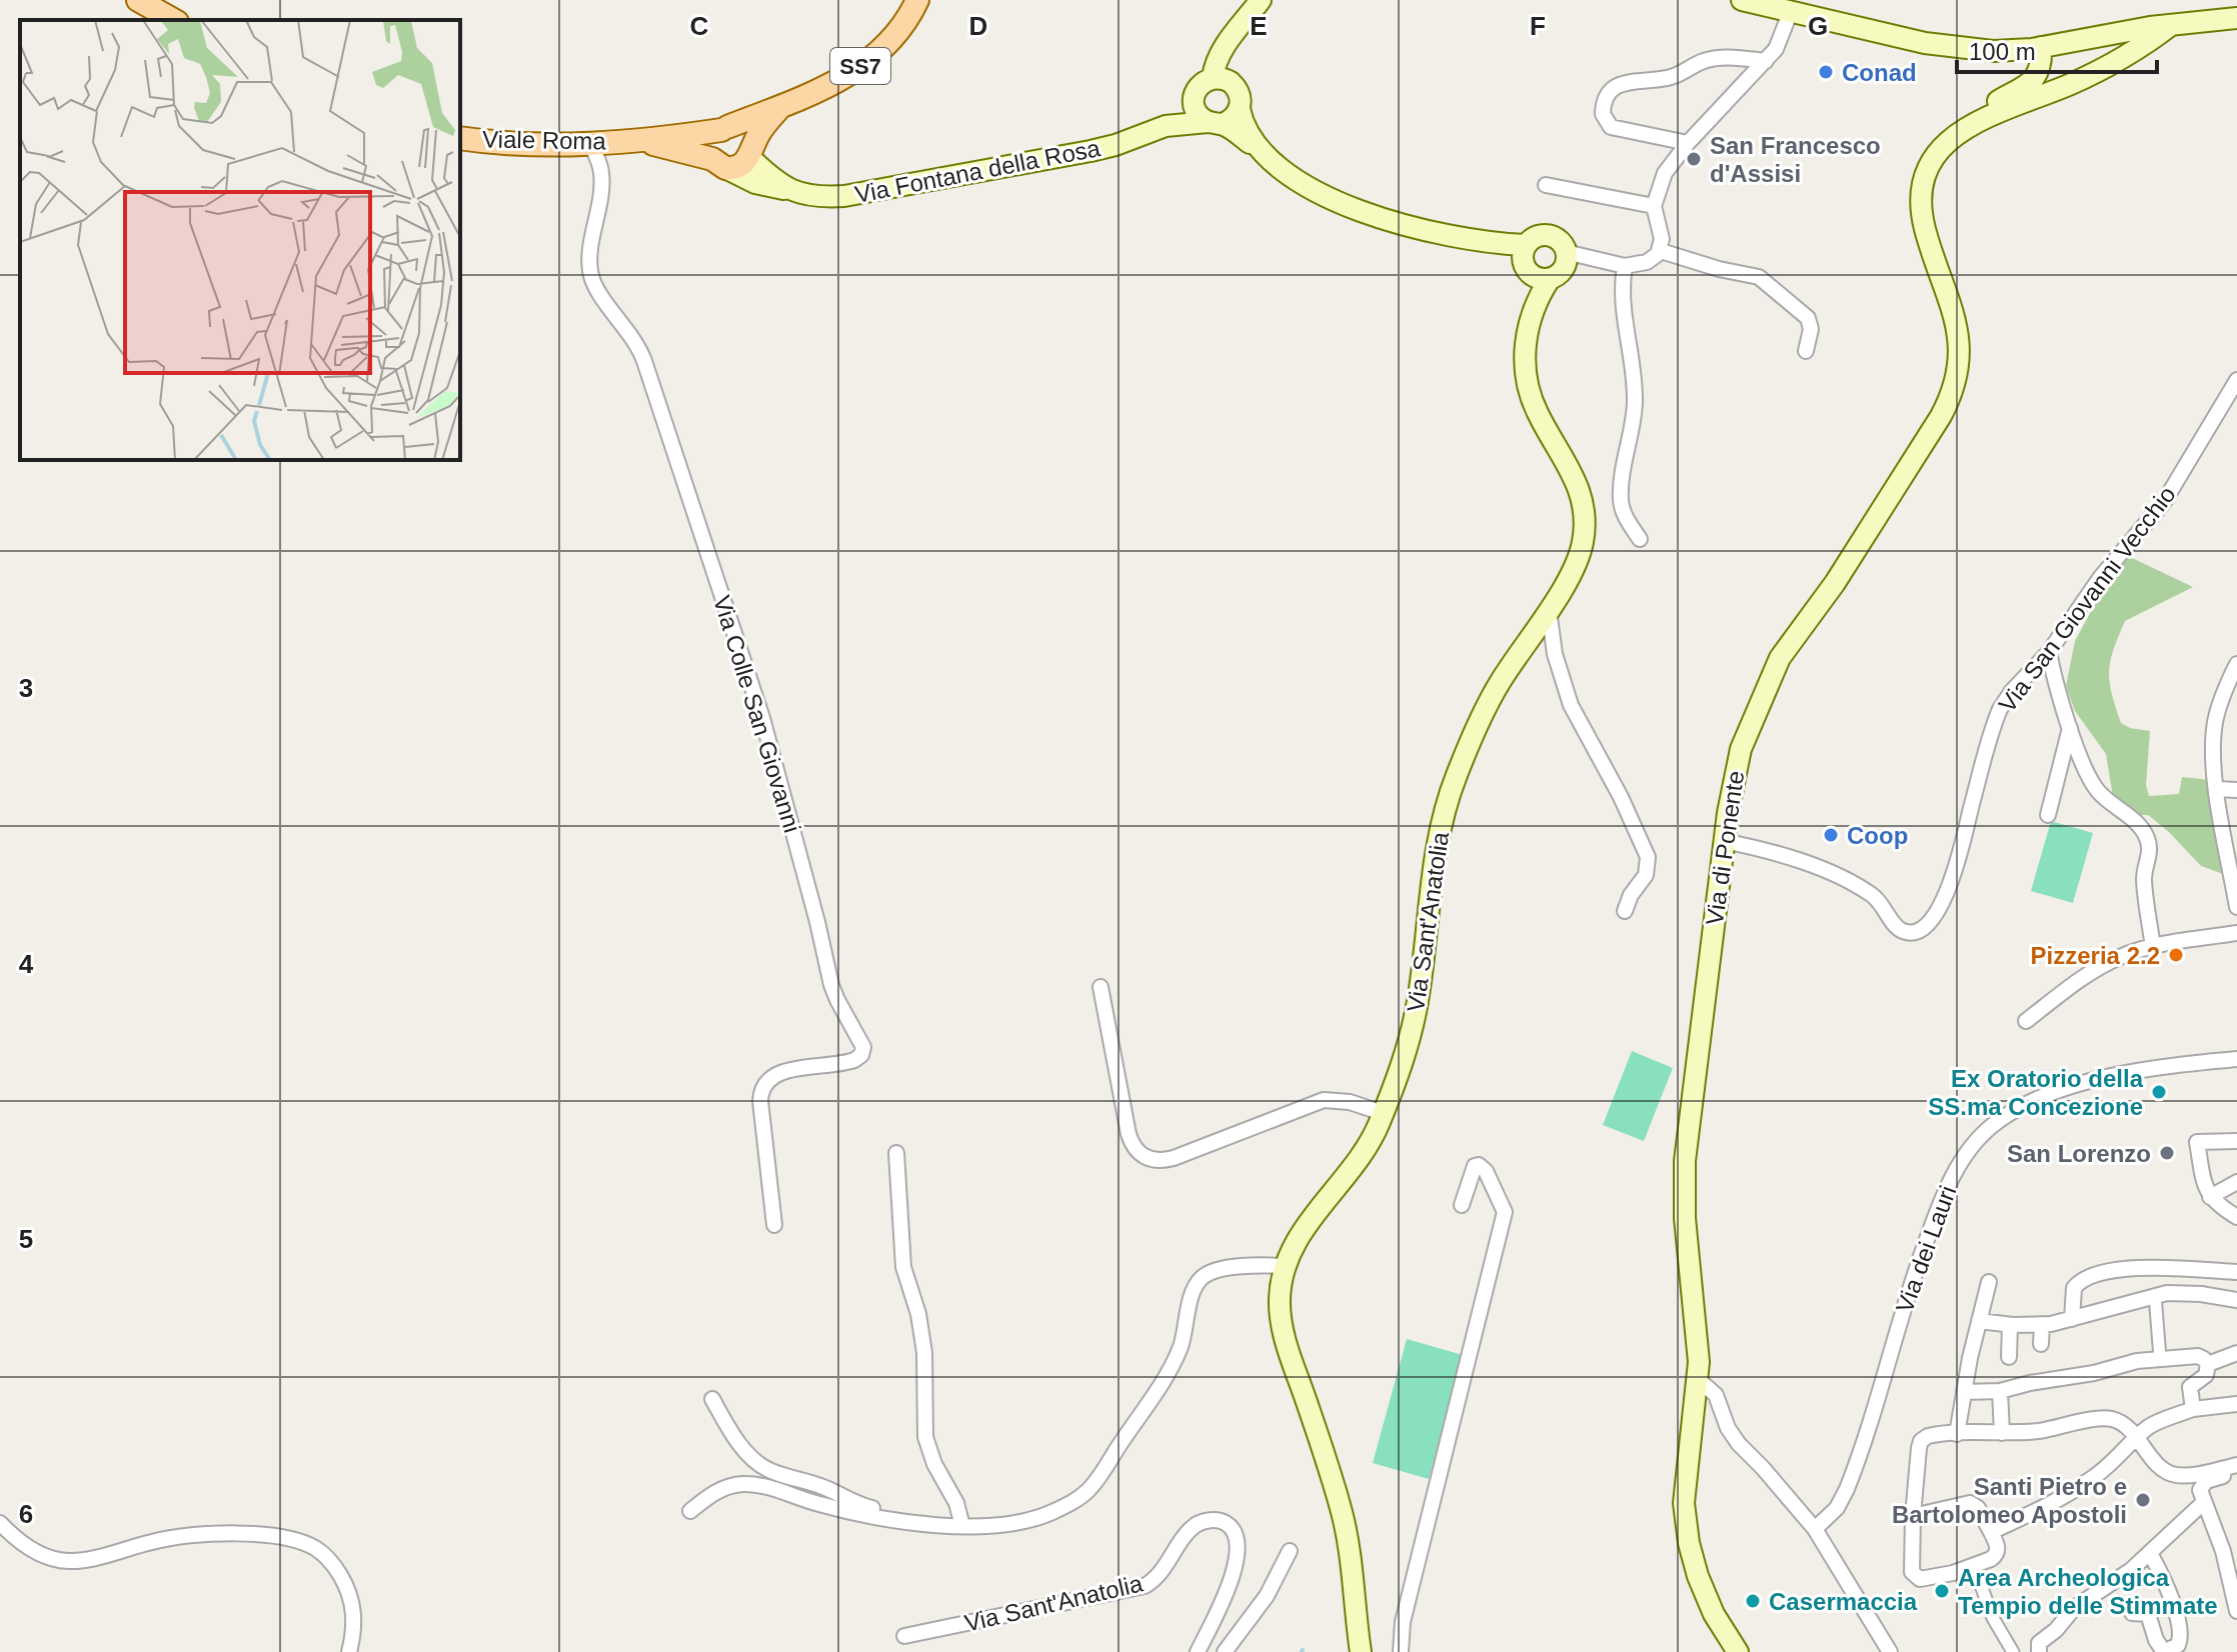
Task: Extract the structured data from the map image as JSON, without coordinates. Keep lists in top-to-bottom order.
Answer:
{
  "streets": {
    "main road": [
      "SS7",
      "Viale Roma",
      "Via Fontana della Rosa",
      "Via di Ponente",
      "Via Sant'Anatolia"
    ],
    "street": ["Via San Giovanni Vecchio", "Via Colle San Giovanni", "Via dei Lauri"]
  },
  "crossings": [
    ["Viale Roma", "Via Fontana della Rosa"],
    ["Viale Roma", "Via Colle San Giovanni"],
    ["Via San Giovanni Vecchio", "Via di Ponente"]
  ],
  "places": [
    "Conad",
    "San Francesco d'Assisi",
    "Coop",
    "Pizzeria 2.2",
    "Ex Oratorio della SS.ma Concezione",
    "San Lorenzo",
    "Santi Pietro e Bartolomeo Apostoli",
    "Area Archeologica Tempio delle Stimmate",
    "Casermaccia"
  ],
  "scale_bar": "100 m",
  "grid": {
    "columns": [
      "C",
      "D",
      "E",
      "F",
      "G"
    ],
    "rows": [
      "3",
      "4",
      "5",
      "6"
    ]
  }
}
